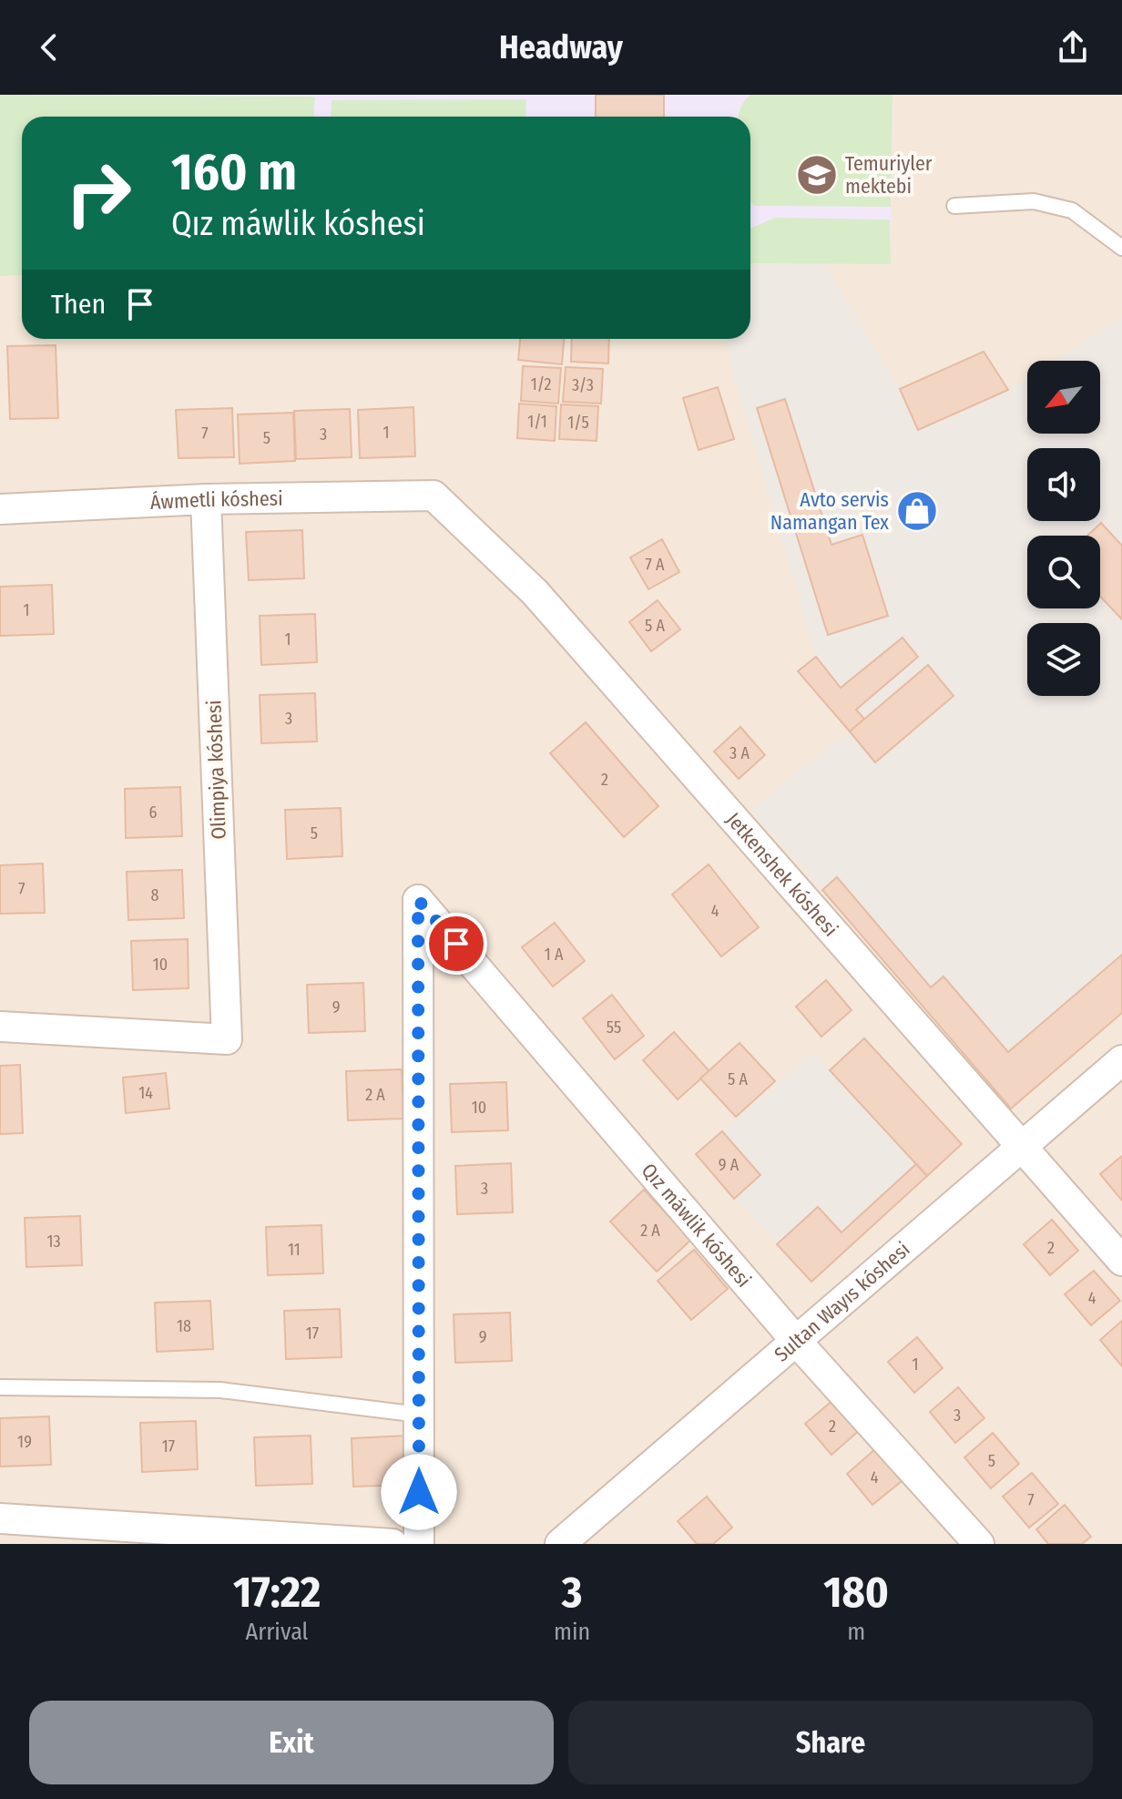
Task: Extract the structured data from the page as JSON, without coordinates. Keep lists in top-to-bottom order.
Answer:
{
  "streets": {
    "street": [
      "Áwmetli kóshesi",
      "Olimpiya kóshesi",
      "Jetkenshek kóshesi",
      "Qız máwlik kóshesi",
      "Sultan Wayıs kóshesi"
    ]
  },
  "crossings": [
    ["Áwmetli kóshesi", "Olimpiya kóshesi"],
    ["Áwmetli kóshesi", "Jetkenshek kóshesi"],
    ["Jetkenshek kóshesi", "Sultan Wayıs kóshesi"],
    ["Qız máwlik kóshesi", "Sultan Wayıs kóshesi"]
  ],
  "places": {
    "school or university": ["Temuriyler mektebi"],
    "shop": ["Avto servis Namangan Tex"]
  },
  "house_numbers": [
    "1/2",
    "3/3",
    "1/1",
    "1/5",
    "1",
    "7",
    "3",
    "5",
    "7 А",
    "1",
    "5 А",
    "1",
    "3",
    "3 А",
    "2",
    "6",
    "5",
    "7",
    "8",
    "4",
    "1 А",
    "10",
    "9",
    "55",
    "5 А",
    "14",
    "2 А",
    "10",
    "9 А",
    "3",
    "2 А",
    "13",
    "2",
    "11",
    "4",
    "18",
    "17",
    "9",
    "1",
    "3",
    "2",
    "19",
    "17",
    "5",
    "4",
    "7"
  ],
  "north": "bottom left",
  "page": {
    "header": "Headway",
    "turn": ["160 m", "Qız máwlik kóshesi"],
    "then": "Then",
    "eta": [
      "17:22",
      "Arrival",
      "3",
      "min",
      "180",
      "m"
    ],
    "buttons": ["Exit", "Share"]
  }
}
